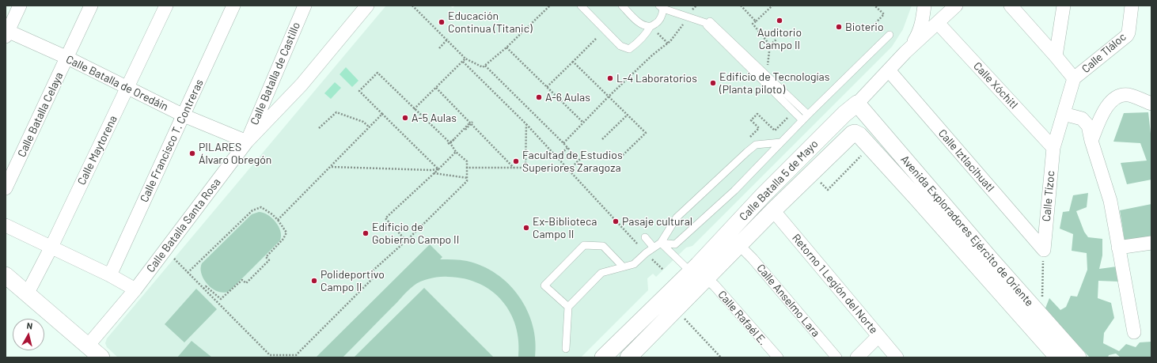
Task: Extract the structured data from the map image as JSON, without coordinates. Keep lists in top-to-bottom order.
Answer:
{
  "streets": {
    "street": [
      "Calle Tláloc",
      "Calle Batalla de Castillo",
      "Calle Batalla de Oredáin",
      "Calle Xóchitl",
      "Calle Batalla Celaya",
      "Calle Francisco T. Contreras",
      "Calle Maytorena",
      "Calle Iztlacihuatl",
      "Calle Batalla 5 de Mayo",
      "Calle Tízoc",
      "Calle Batalla Santa Rosa",
      "Avenida Exploradores Ejército de Oriente",
      "Retorno 1 Legión del Norte",
      "Calle Anselmo Lara",
      "Calle Rafaél E."
    ]
  },
  "crossings": [
    ["Calle Tláloc", "Calle Tízoc"],
    ["Calle Batalla de Castillo", "Calle Batalla de Oredáin"],
    ["Calle Batalla de Castillo", "Calle Batalla Santa Rosa"],
    ["Calle Batalla de Oredáin", "Calle Batalla Celaya"],
    ["Calle Batalla de Oredáin", "Calle Francisco T. Contreras"],
    ["Calle Batalla de Oredáin", "Calle Maytorena"],
    ["Calle Batalla de Oredáin", "Calle Batalla Santa Rosa"],
    ["Calle Xóchitl", "Calle Batalla 5 de Mayo"],
    ["Calle Xóchitl", "Calle Tízoc"],
    ["Calle Iztlacihuatl", "Calle Batalla 5 de Mayo"],
    ["Calle Iztlacihuatl", "Calle Tízoc"],
    ["Calle Batalla 5 de Mayo", "Avenida Exploradores Ejército de Oriente"],
    ["Calle Batalla 5 de Mayo", "Retorno 1 Legión del Norte"],
    ["Calle Batalla 5 de Mayo", "Calle Anselmo Lara"],
    ["Calle Batalla 5 de Mayo", "Calle Rafaél E."]
  ],
  "places": [
    "Auditorio Campo II",
    "Educación Continua (Titanic)",
    "Bioterio",
    "L-4 Laboratorios",
    "Edificio de Tecnologías (Planta piloto)",
    "A-6 Aulas",
    "A-5 Aulas",
    "PILARES Álvaro Obregón",
    "Facultad de Estudios Superiores Zaragoza",
    "Pasaje cultural",
    "Ex-Biblioteca Campo II",
    "Edificio de Gobierno Campo II",
    "Polideportivo Campo II"
  ],
  "north": "top"
}
